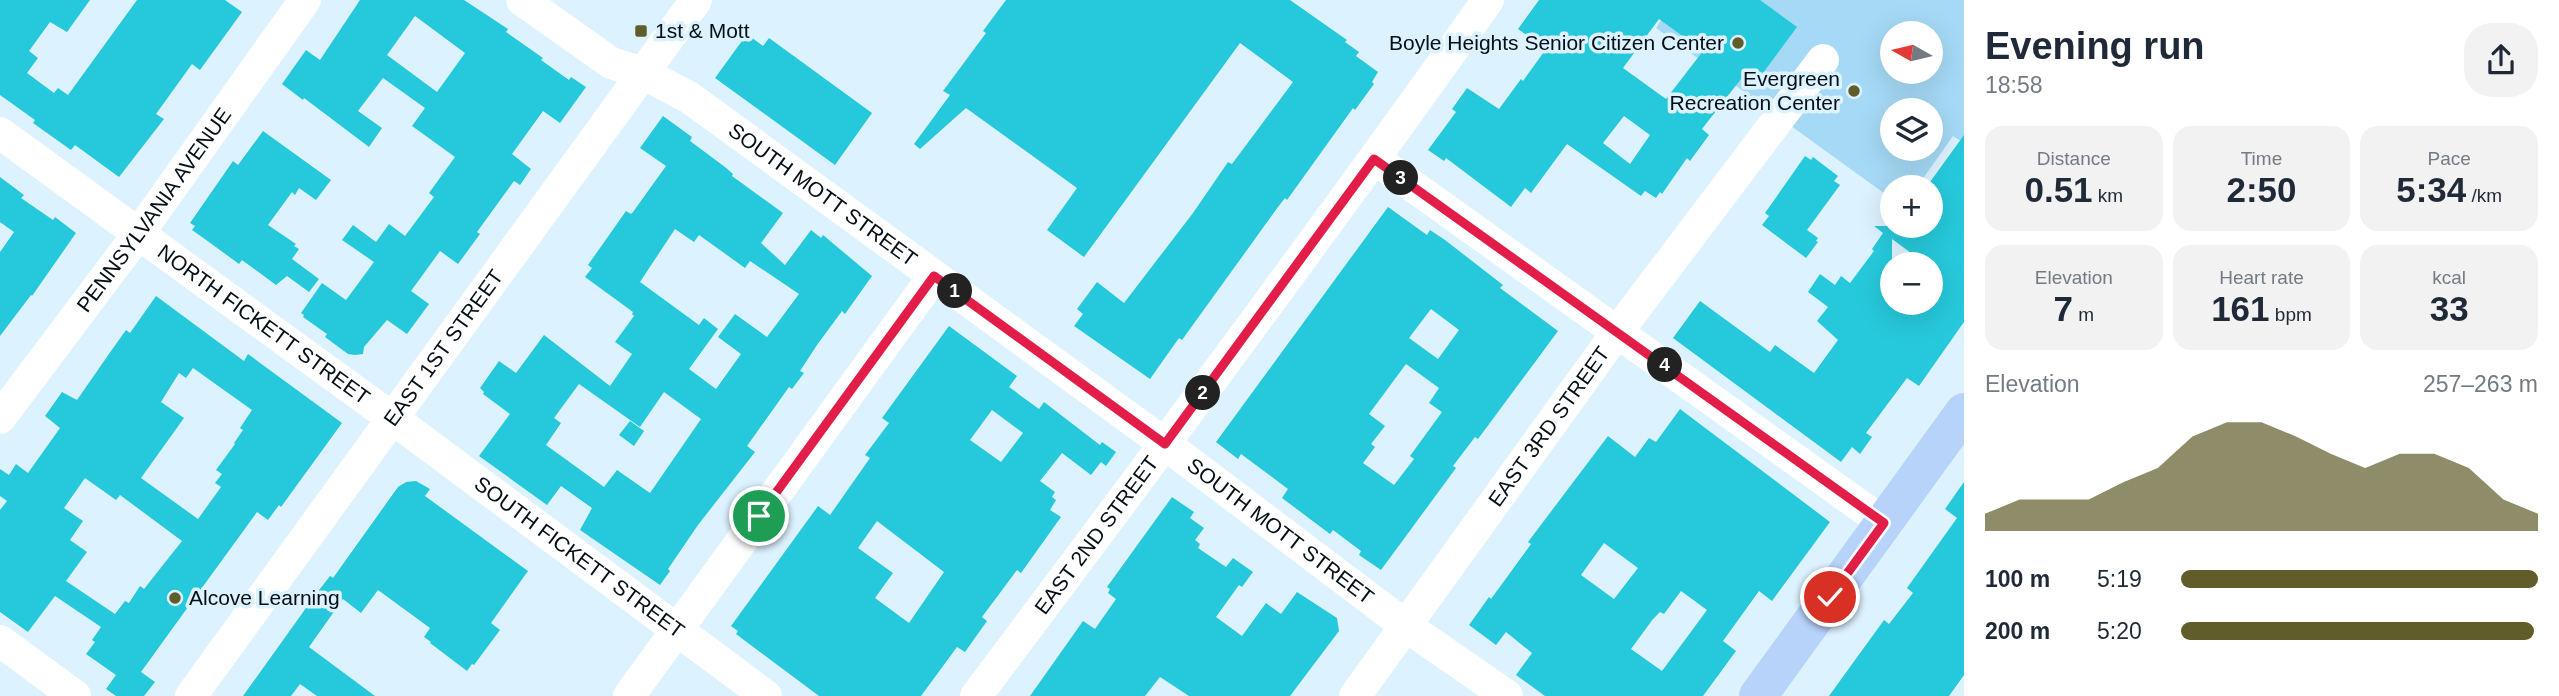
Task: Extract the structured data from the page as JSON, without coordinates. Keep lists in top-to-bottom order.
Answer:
{
  "streets": {
    "street": [
      "SOUTH MOTT STREET",
      "PENNSYLVANIA AVENUE",
      "NORTH FICKETT STREET",
      "EAST 1ST STREET",
      "EAST 3RD STREET",
      "EAST 2ND STREET",
      "SOUTH FICKETT STREET"
    ]
  },
  "crossings": [
    ["SOUTH MOTT STREET", "EAST 1ST STREET"],
    ["SOUTH MOTT STREET", "EAST 3RD STREET"],
    ["SOUTH MOTT STREET", "EAST 2ND STREET"],
    ["PENNSYLVANIA AVENUE", "NORTH FICKETT STREET"],
    ["NORTH FICKETT STREET", "EAST 1ST STREET"],
    ["NORTH FICKETT STREET", "SOUTH FICKETT STREET"],
    ["EAST 1ST STREET", "SOUTH FICKETT STREET"]
  ],
  "places": {
    "transit": ["1st & Mott"],
    "other": ["Boyle Heights Senior Citizen Center", "Evergreen Recreation Center", "Alcove Learning"]
  },
  "north": "left",
  "page": {
    "heading": ["Evening run", "18:58"],
    "map_buttons": ["+", "−"],
    "stats": [
      ["Distance", "0.51 km"],
      ["Time", "2:50"],
      ["Pace", "5:34 /km"],
      ["Elevation", "7 m"],
      ["Heart rate", "161 bpm"],
      ["kcal", "33"]
    ],
    "pins": [
      "3",
      "1",
      "4",
      "2"
    ],
    "chart": ["Elevation", "257–263 m"],
    "list": [
      {
        "name": "100 m",
        "note": "5:19"
      },
      {
        "name": "200 m",
        "note": "5:20"
      }
    ]
  }
}
